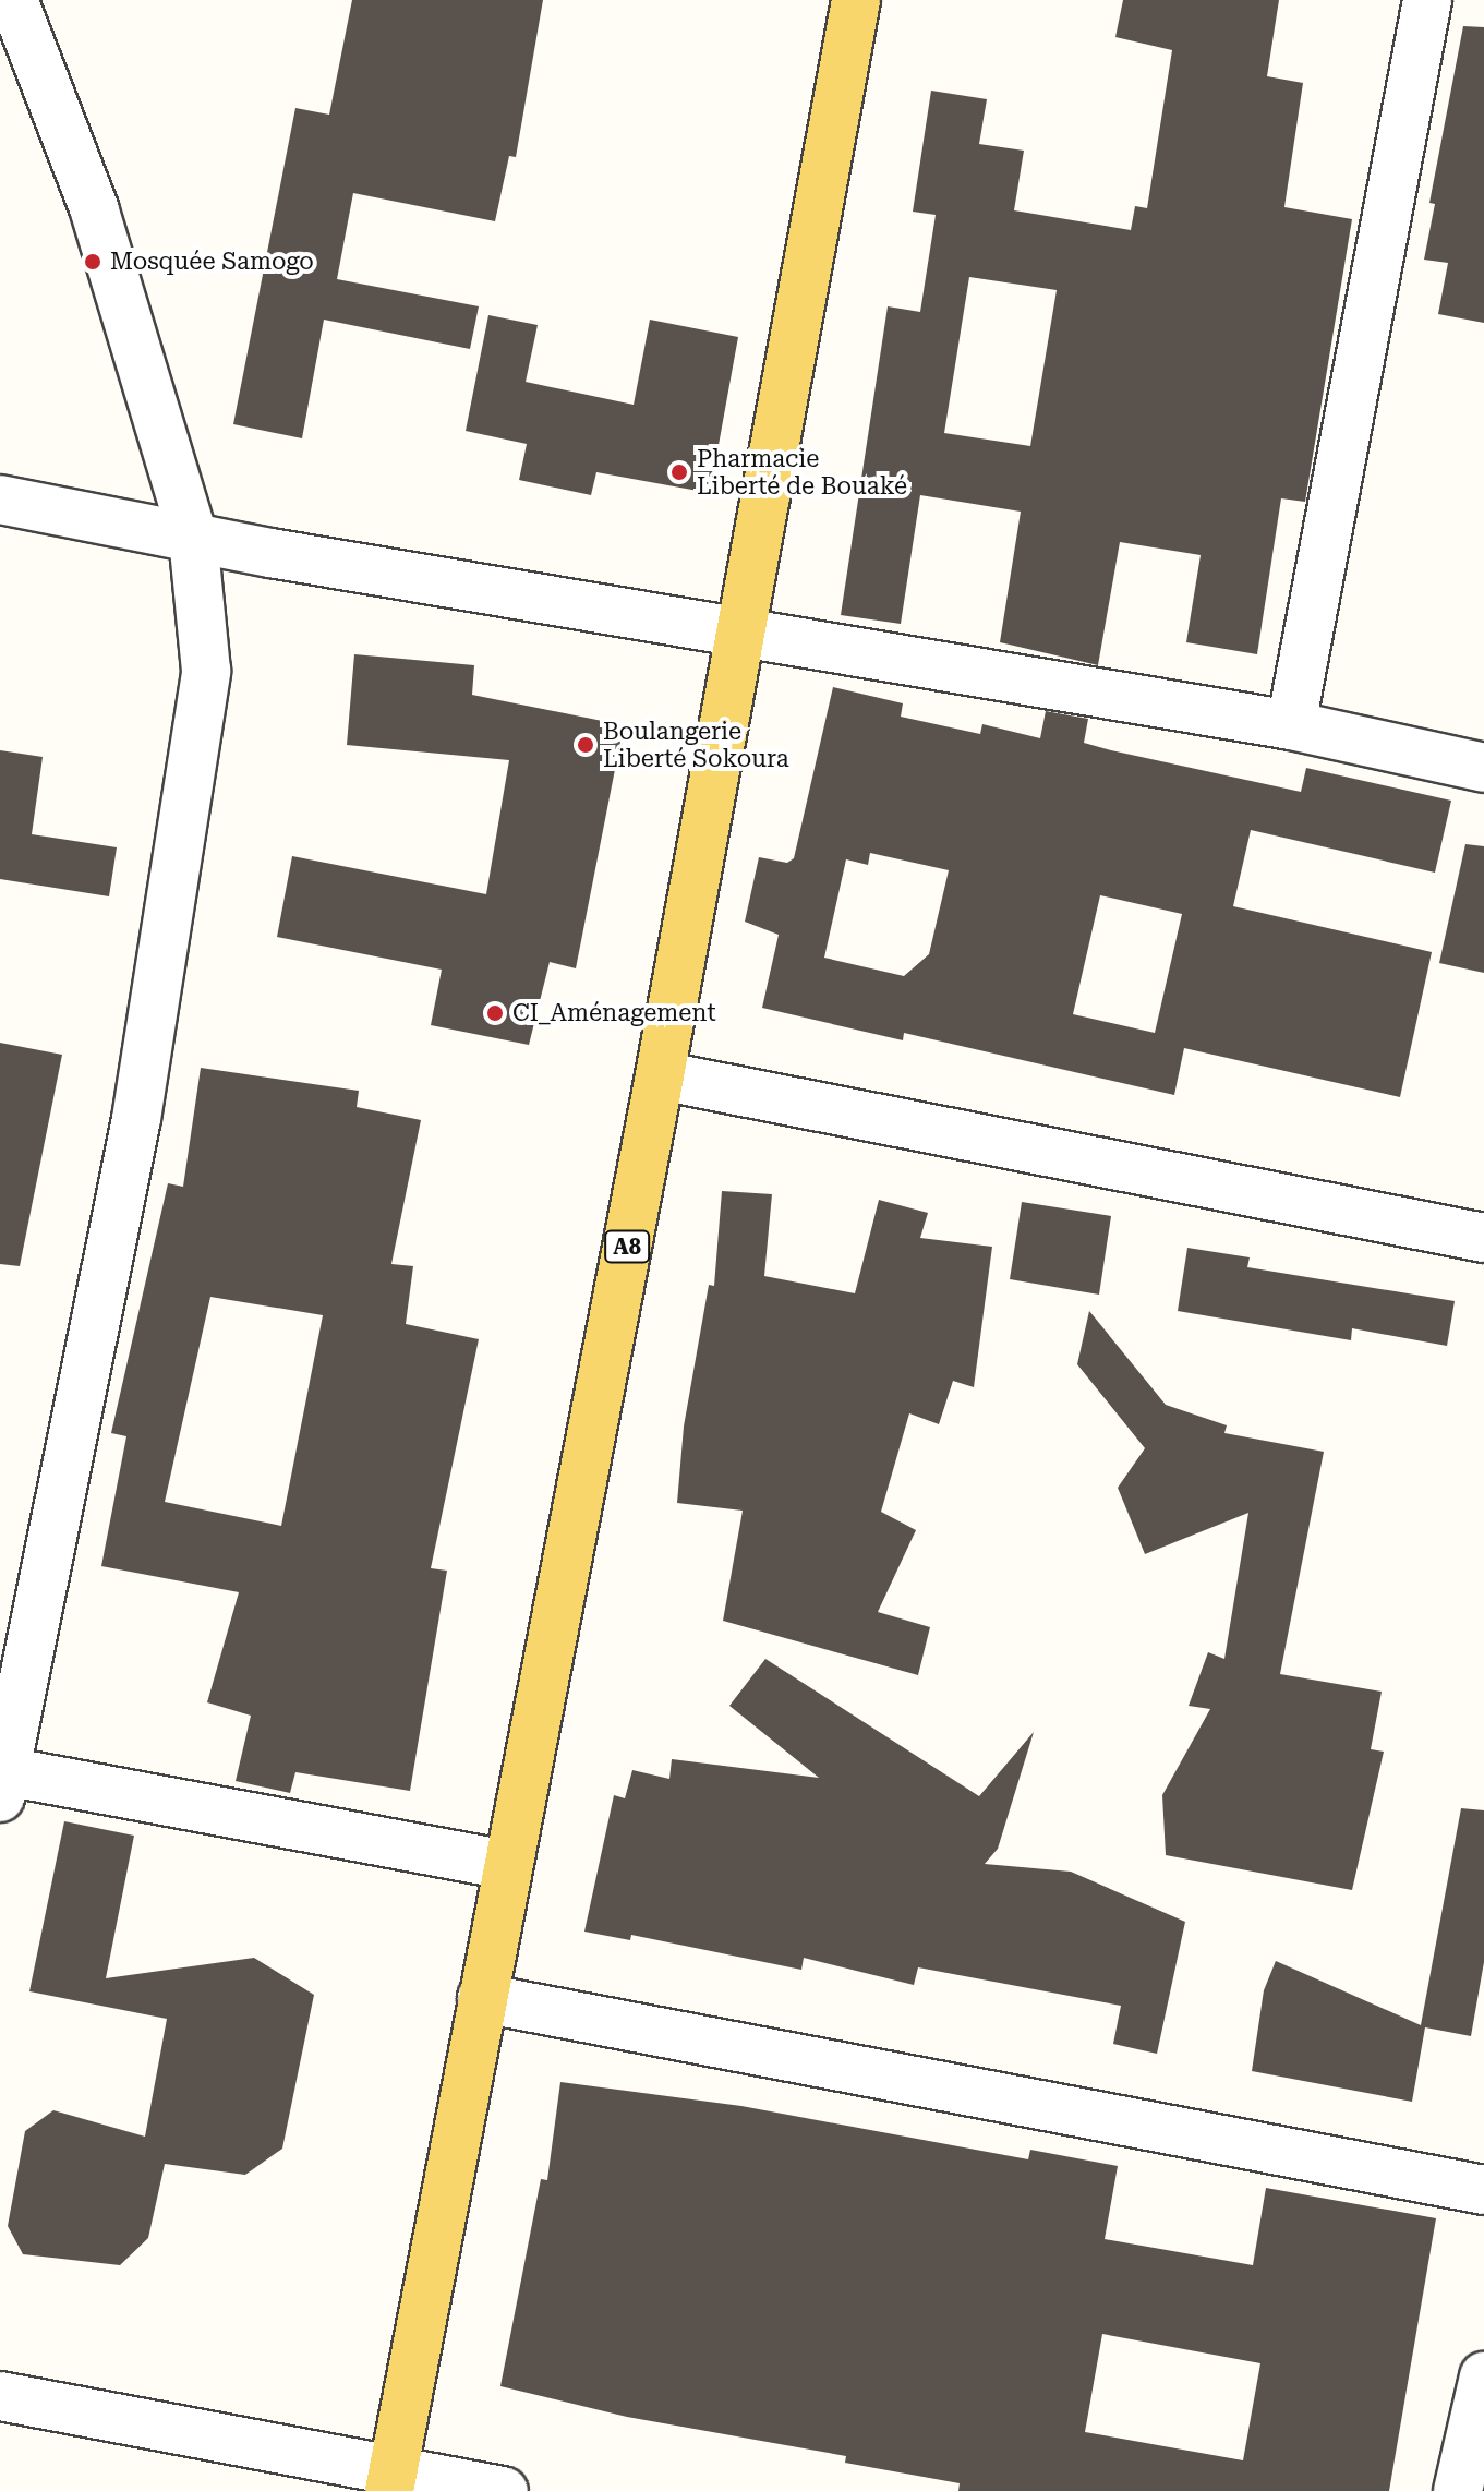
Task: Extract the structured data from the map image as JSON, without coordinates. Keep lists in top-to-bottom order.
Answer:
{
  "streets": {
    "main road": ["A8"]
  },
  "places": [
    "Mosquée Samogo",
    "Pharmacie Liberté de Bouaké",
    "Boulangerie Liberté Sokoura",
    "CI_Aménagement"
  ]
}
